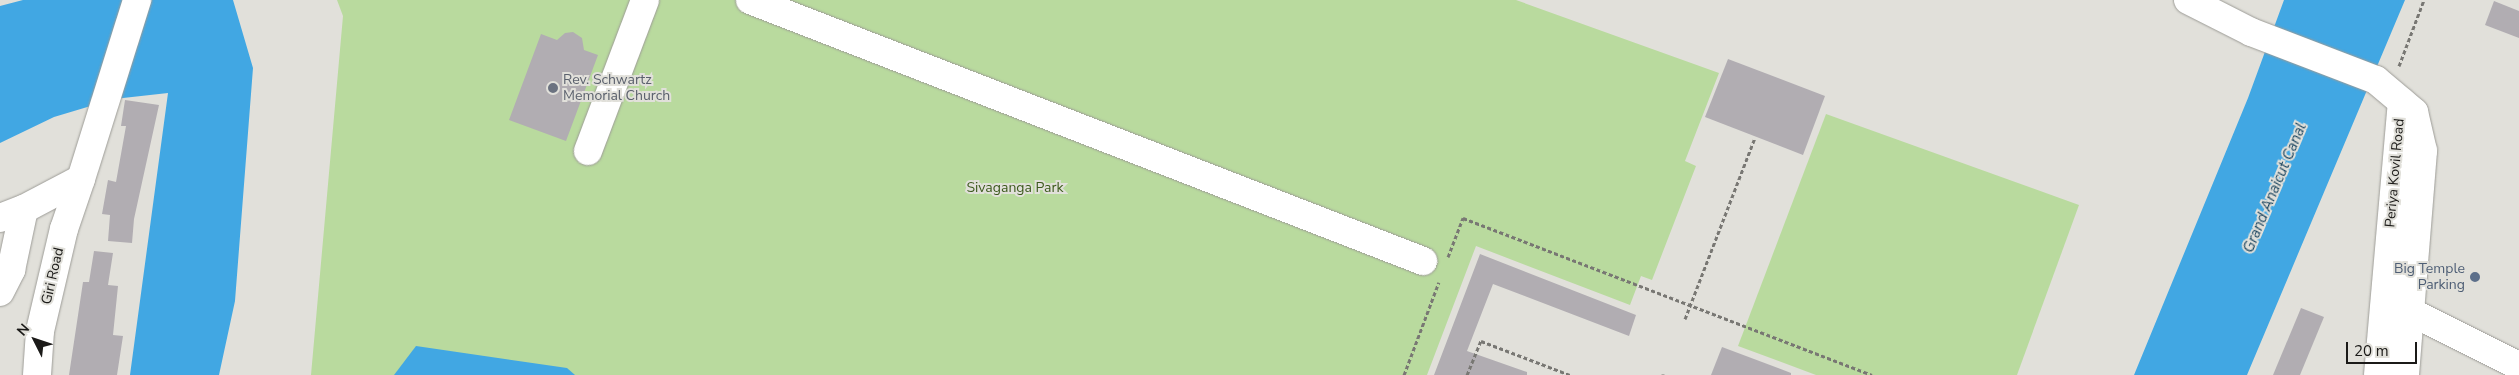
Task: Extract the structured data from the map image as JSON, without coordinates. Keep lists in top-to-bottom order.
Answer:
{
  "streets": {
    "main road": ["Periya Kovil Road", "Giri Road"]
  },
  "water": ["Grand Anaicut Canal"],
  "parks": ["Sivaganga Park"],
  "places": ["Rev. Schwartz Memorial Church", "Big Temple Parking"],
  "scale_bar": "20 m",
  "north": "top left"
}
